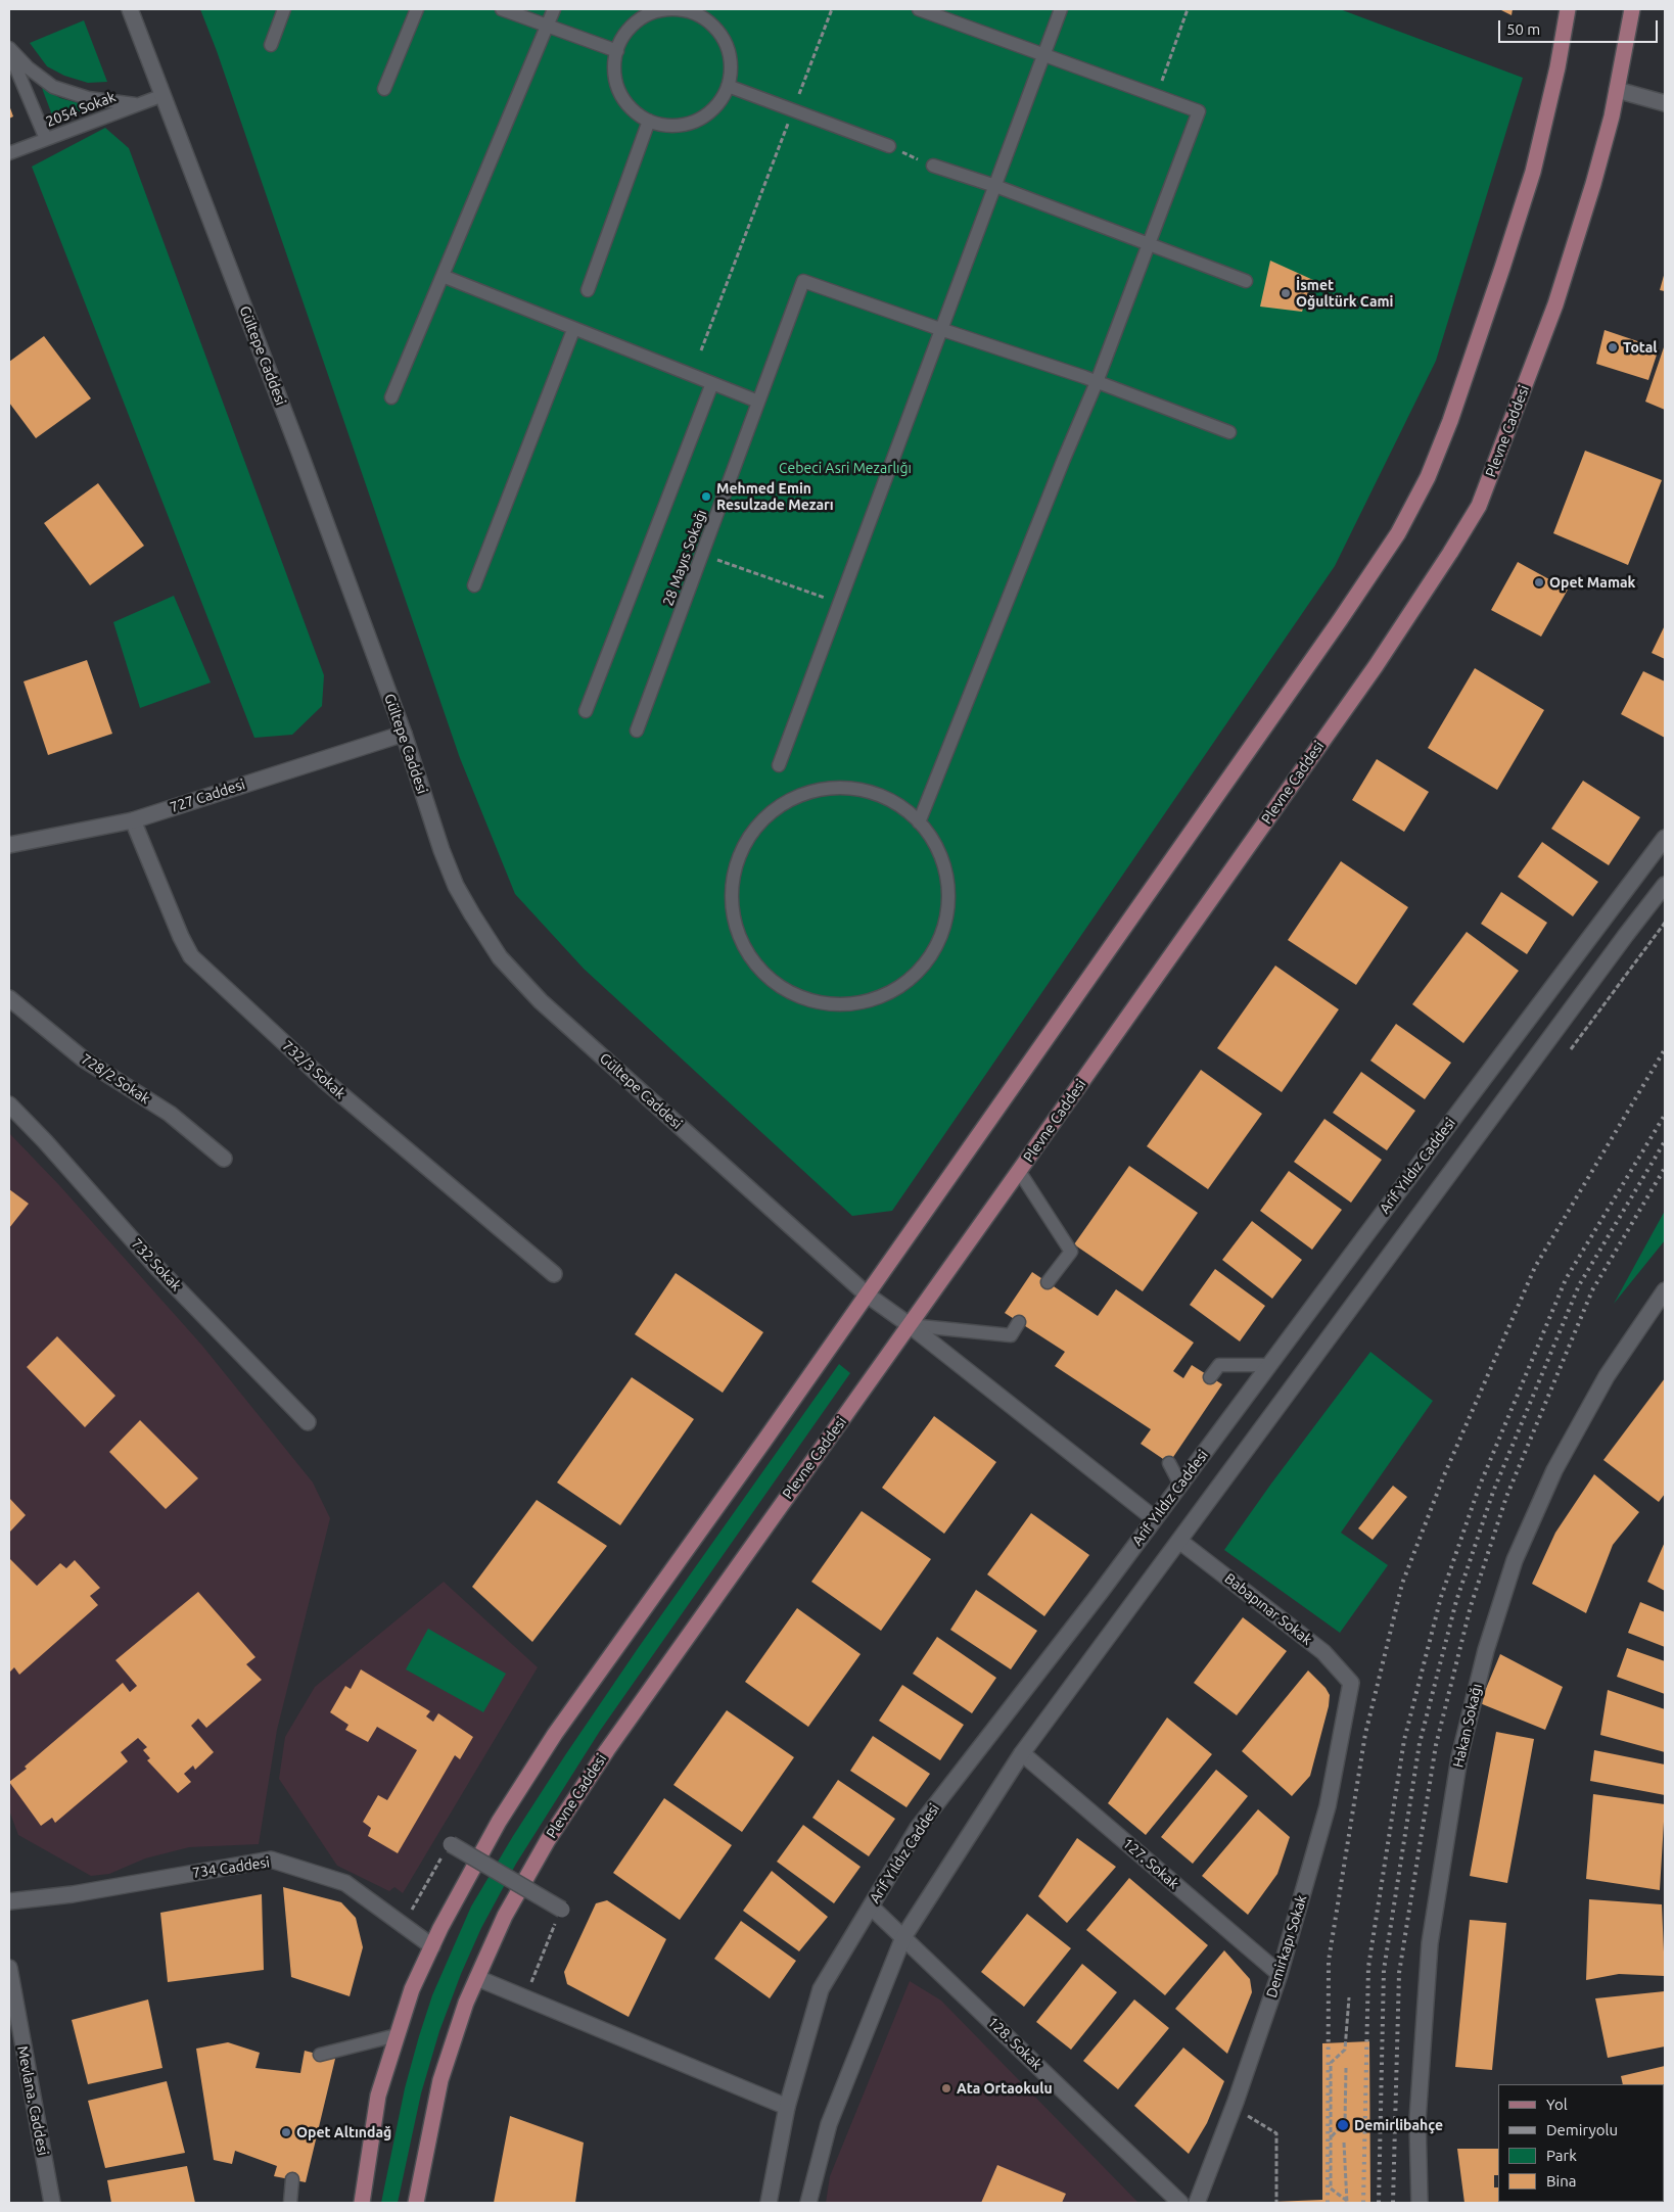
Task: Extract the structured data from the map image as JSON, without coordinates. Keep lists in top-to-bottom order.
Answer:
{
  "streets": {
    "main road": ["Plevne Caddesi"],
    "street": [
      "Gültepe Caddesi",
      "727 Caddesi",
      "732/3 Sokak",
      "728/2 Sokak",
      "Arif Yıldız Caddesi",
      "732 Sokak",
      "Babapınar Sokak",
      "Hakan Sokağı",
      "127. Sokak",
      "734 Caddesi",
      "Demirkapı Sokak",
      "128. Sokak",
      "Mevlana. Caddesi"
    ],
    "lane": ["2054 Sokak", "28 Mayıs Sokağı"]
  },
  "crossings": [
    ["2054 Sokak", "Gültepe Caddesi"],
    ["Gültepe Caddesi", "Plevne Caddesi"],
    ["Gültepe Caddesi", "727 Caddesi"],
    ["Gültepe Caddesi", "Arif Yıldız Caddesi"],
    ["727 Caddesi", "732/3 Sokak"],
    ["Arif Yıldız Caddesi", "128. Sokak"],
    ["Babapınar Sokak", "Demirkapı Sokak"],
    ["127. Sokak", "Demirkapı Sokak"]
  ],
  "parks": ["Cebeci Asri Mezarlığı"],
  "places": [
    "İsmet Oğultürk Cami",
    "Total",
    "Mehmed Emin Resulzade Mezarı",
    "Opet Mamak",
    "Ata Ortaokulu",
    "Demirlibahçe",
    "Opet Altındağ"
  ],
  "legend": [
    "Yol",
    "Demiryolu",
    "Park",
    "Bina"
  ],
  "scale_bar": "50 m"
}
